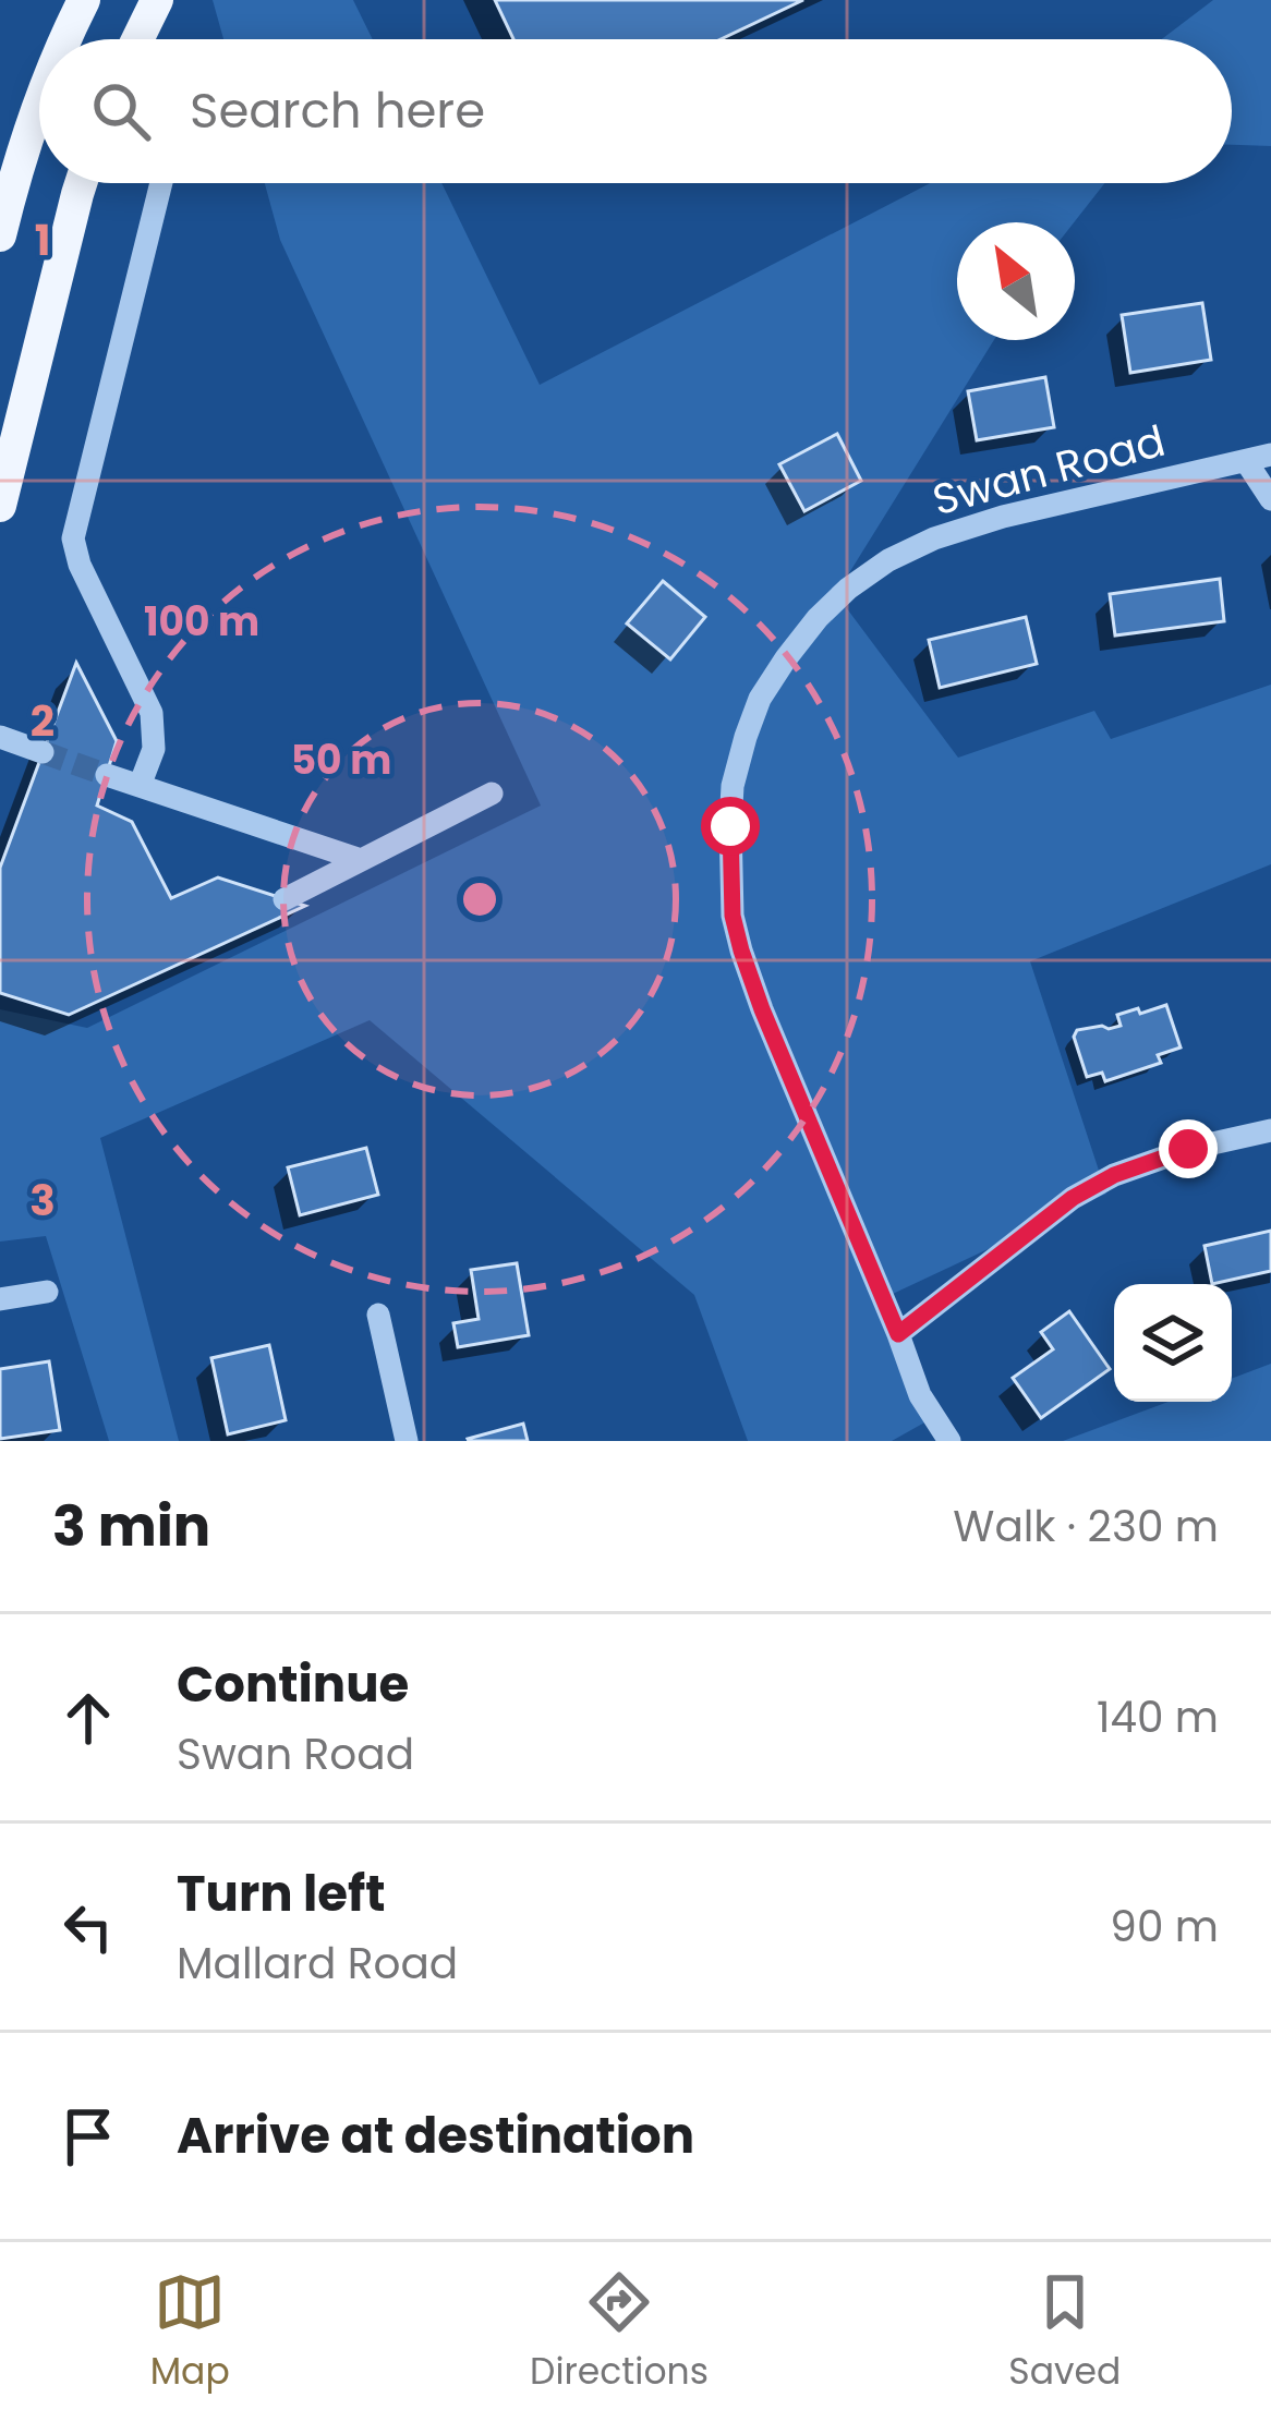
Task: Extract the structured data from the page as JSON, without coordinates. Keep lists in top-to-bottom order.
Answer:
{
  "streets": {
    "street": ["Swan Road"]
  },
  "north": "top left",
  "page": {
    "search": "Search here",
    "heading": ["3 min", "Walk · 230 m"],
    "list": [
      ["Continue", "Swan Road", "140 m"],
      ["Turn left", "Mallard Road", "90 m"],
      "Arrive at destination"
    ],
    "nav": ["Map", "Directions", "Saved"]
  },
  "grid": {
    "rows": ["1", "2", "3"]
  },
  "rings": ["100 m", "50 m"]
}
